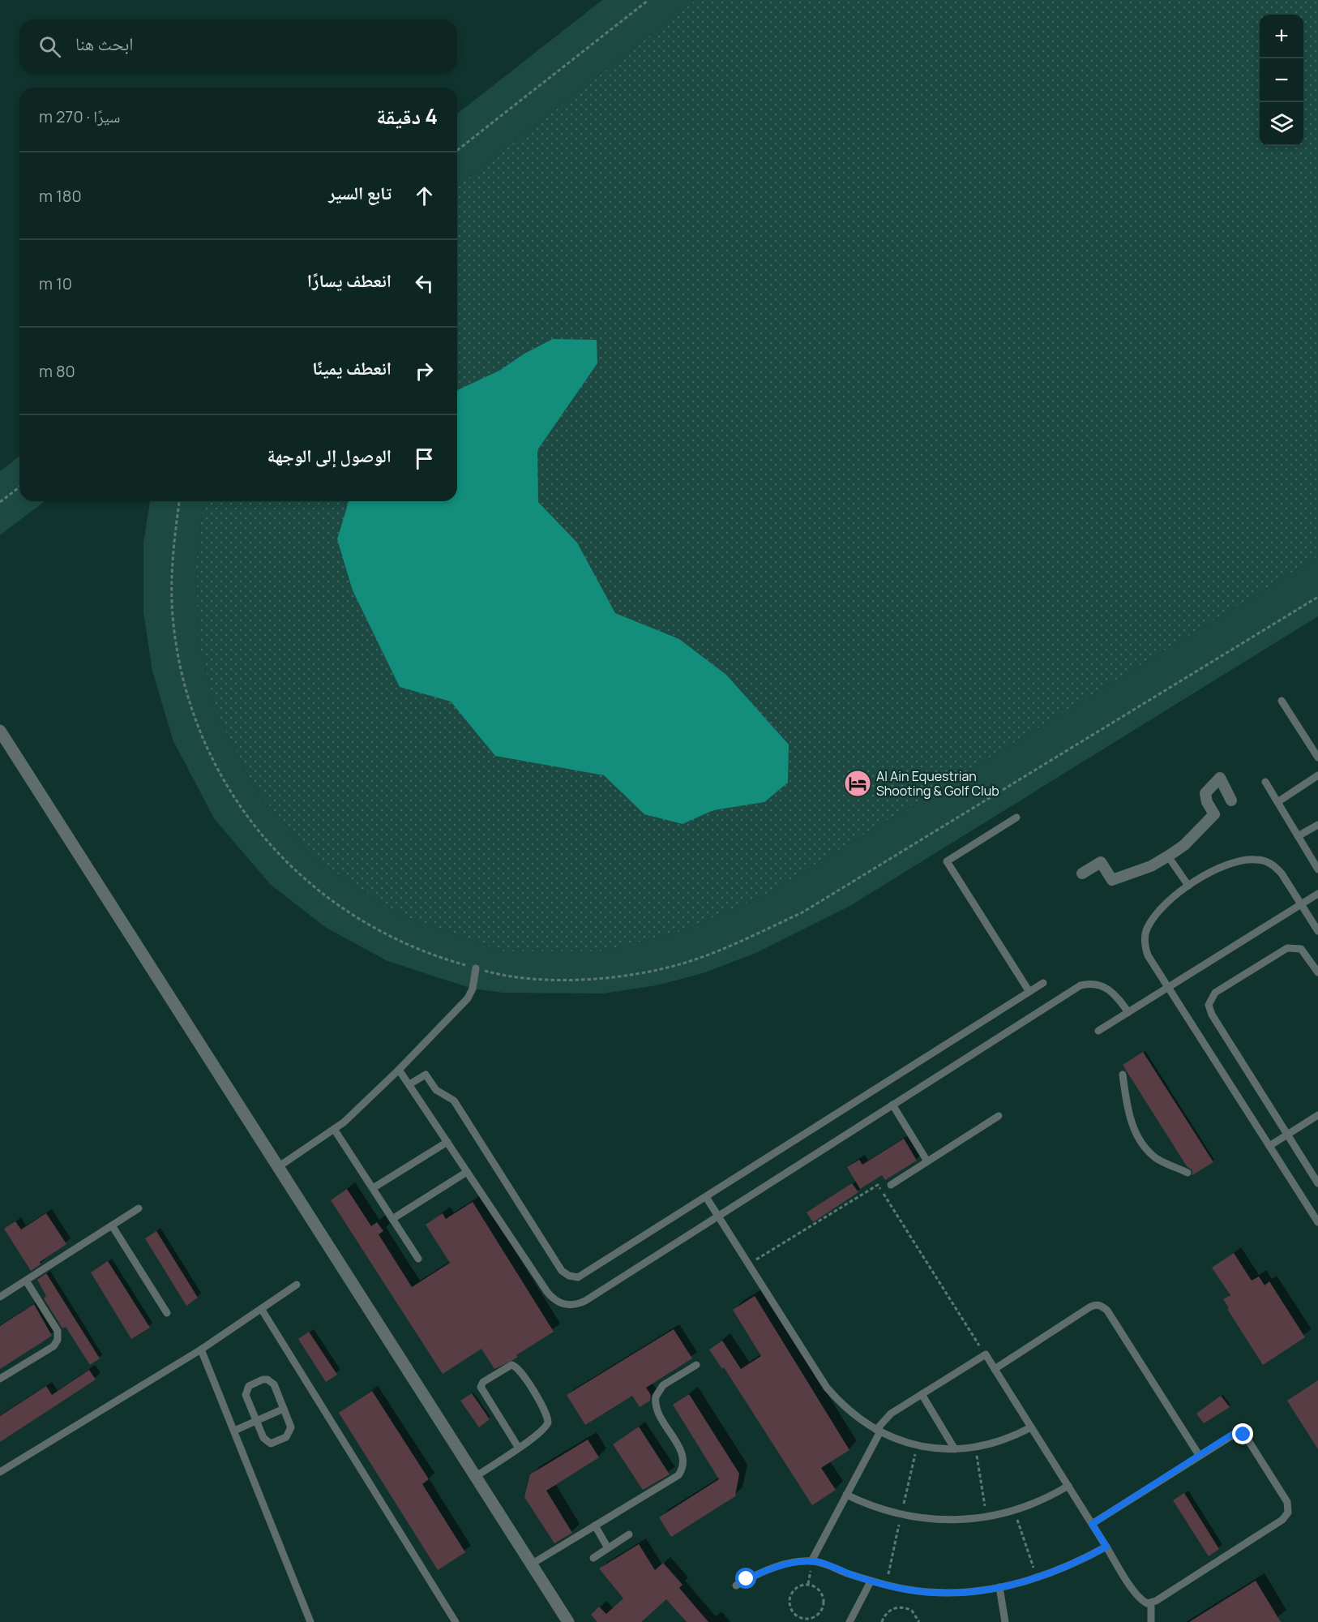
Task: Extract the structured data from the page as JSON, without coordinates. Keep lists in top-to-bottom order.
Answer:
{
  "places": {
    "hotel": ["Al Ain Equestrian Shooting & Golf Club"]
  },
  "page": {
    "map_buttons": ["+", "−"],
    "search": "ابحث هنا",
    "heading": ["4 دقيقة", "سيرًا · 270 m"],
    "list": [
      ["تابع السير", "180 m"],
      ["انعطف يسارًا", "10 m"],
      ["انعطف يمينًا", "80 m"],
      "الوصول إلى الوجهة"
    ]
  }
}
